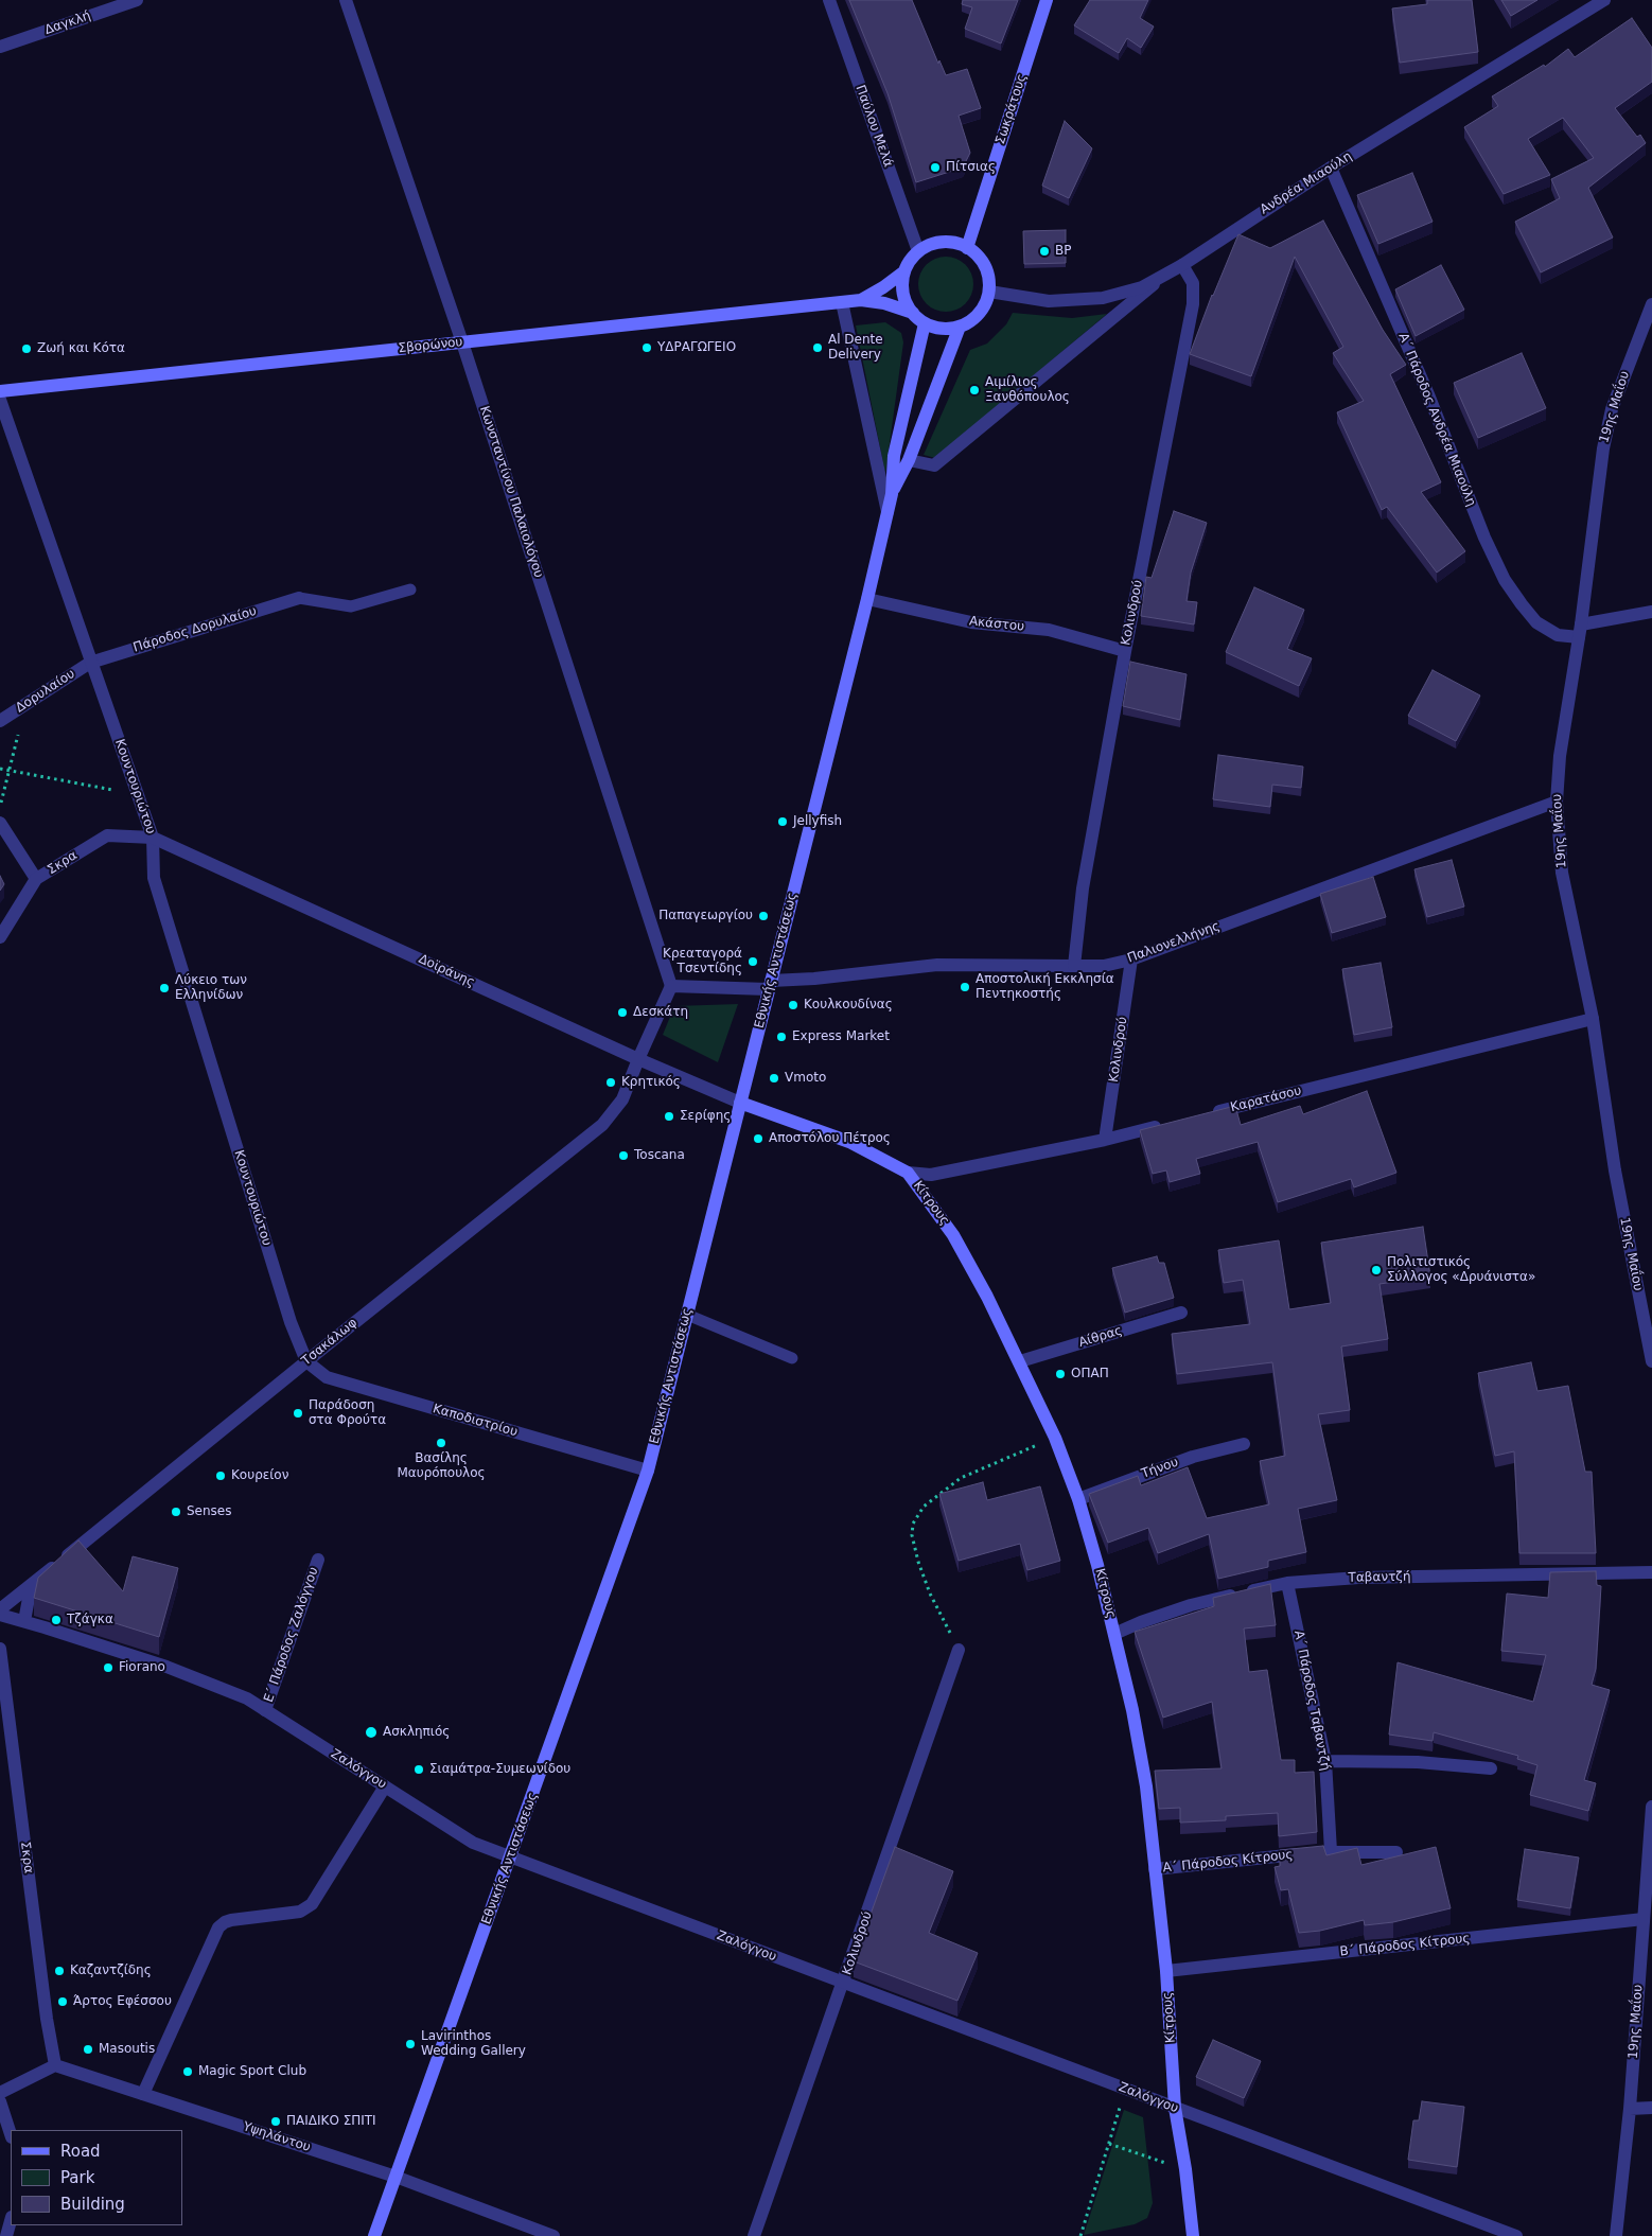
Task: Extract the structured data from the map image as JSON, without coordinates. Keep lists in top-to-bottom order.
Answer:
{
  "streets": {
    "main road": [
      "Σωκράτους",
      "Σβορώνου",
      "Εθνικής Αντιστάσεως",
      "Κίτρους"
    ],
    "street": [
      "Δαγκλή",
      "Παύλου Μελά",
      "Ανδρέα Μιαούλη",
      "19ης Μαΐου",
      "Α΄ Πάροδος Ανδρέα Μιαούλη",
      "Κωνσταντίνου Παλαιολόγου",
      "Κολινδρού",
      "Ακάστου",
      "Πάροδος Δορυλαίου",
      "Δορυλαίου",
      "Κουντουριώτου",
      "Σκρα",
      "Παλιονελλήνης",
      "Δοϊράνης",
      "Καρατάσου",
      "Αίθρας",
      "Τσακάλωφ",
      "Καποδιστρίου",
      "Τήνου",
      "Ταβαντζή",
      "Ε΄ Πάροδος Ζαλόγγου",
      "Α΄ Πάροδος Ταβαντζή",
      "Ζαλόγγου",
      "Α΄ Πάροδος Κίτρους",
      "Β΄ Πάροδος Κίτρους",
      "Υψηλάντου"
    ]
  },
  "crossings": [
    ["Σωκράτους", "Παύλου Μελά"],
    ["Σωκράτους", "Ανδρέα Μιαούλη"],
    ["Παύλου Μελά", "Ανδρέα Μιαούλη"],
    ["Ανδρέα Μιαούλη", "Α΄ Πάροδος Ανδρέα Μιαούλη"],
    ["Ανδρέα Μιαούλη", "Κολινδρού"],
    ["Σβορώνου", "Κωνσταντίνου Παλαιολόγου"],
    ["19ης Μαΐου", "Α΄ Πάροδος Ανδρέα Μιαούλη"],
    ["19ης Μαΐου", "Παλιονελλήνης"],
    ["19ης Μαΐου", "Καρατάσου"],
    ["19ης Μαΐου", "Β΄ Πάροδος Κίτρους"],
    ["Κωνσταντίνου Παλαιολόγου", "Παλιονελλήνης"],
    ["Κωνσταντίνου Παλαιολόγου", "Τσακάλωφ"],
    ["Κολινδρού", "Ακάστου"],
    ["Κολινδρού", "Παλιονελλήνης"],
    ["Κολινδρού", "Ζαλόγγου"],
    ["Ακάστου", "Εθνικής Αντιστάσεως"],
    ["Πάροδος Δορυλαίου", "Δορυλαίου"],
    ["Πάροδος Δορυλαίου", "Κουντουριώτου"],
    ["Δορυλαίου", "Κουντουριώτου"],
    ["Κουντουριώτου", "Σκρα"],
    ["Κουντουριώτου", "Δοϊράνης"],
    ["Κουντουριώτου", "Τσακάλωφ"],
    ["Κουντουριώτου", "Καποδιστρίου"],
    ["Σκρα", "Δοϊράνης"],
    ["Σκρα", "Υψηλάντου"],
    ["Παλιονελλήνης", "Εθνικής Αντιστάσεως"],
    ["Παλιονελλήνης", "Τσακάλωφ"],
    ["Εθνικής Αντιστάσεως", "Δοϊράνης"],
    ["Εθνικής Αντιστάσεως", "Κίτρους"],
    ["Εθνικής Αντιστάσεως", "Καποδιστρίου"],
    ["Εθνικής Αντιστάσεως", "Ζαλόγγου"],
    ["Εθνικής Αντιστάσεως", "Υψηλάντου"],
    ["Δοϊράνης", "Κίτρους"],
    ["Δοϊράνης", "Τσακάλωφ"],
    ["Κίτρους", "Αίθρας"],
    ["Κίτρους", "Τήνου"],
    ["Κίτρους", "Ταβαντζή"],
    ["Κίτρους", "Ζαλόγγου"],
    ["Κίτρους", "Α΄ Πάροδος Κίτρους"],
    ["Κίτρους", "Β΄ Πάροδος Κίτρους"],
    ["Τσακάλωφ", "Καποδιστρίου"],
    ["Ταβαντζή", "Α΄ Πάροδος Ταβαντζή"],
    ["Ε΄ Πάροδος Ζαλόγγου", "Ζαλόγγου"],
    ["Α΄ Πάροδος Ταβαντζή", "Α΄ Πάροδος Κίτρους"]
  ],
  "places": [
    "Πίτσιας",
    "BP",
    "ΥΔΡΑΓΩΓΕΙΟ",
    "Al Dente Delivery",
    "Ζωή και Κότα",
    "Αιμίλιος Ξανθόπουλος",
    "Jellyfish",
    "Παπαγεωργίου",
    "Κρεαταγορά Τσεντίδης",
    "Αποστολική Εκκλησία Πεντηκοστής",
    "Λύκειο των Ελληνίδων",
    "Κουλκουδίνας",
    "Δεσκάτη",
    "Express Market",
    "Vmoto",
    "Κρητικός",
    "Σερίφης",
    "Αποστόλου Πέτρος",
    "Toscana",
    "Πολιτιστικός Σύλλογος «Δρυάνιστα»",
    "ΟΠΑΠ",
    "Παράδοση στα Φρούτα",
    "Βασίλης Μαυρόπουλος",
    "Κουρείον",
    "Senses",
    "Τζάγκα",
    "Fiorano",
    "Ασκληπιός",
    "Σιαμάτρα-Συμεωνίδου",
    "Καζαντζίδης",
    "Άρτος Εφέσσου",
    "Lavirinthos Wedding Gallery",
    "Masoutis",
    "Magic Sport Club",
    "ΠΑΙΔΙΚΟ ΣΠΙΤΙ"
  ],
  "legend": ["Road", "Park", "Building"]
}
